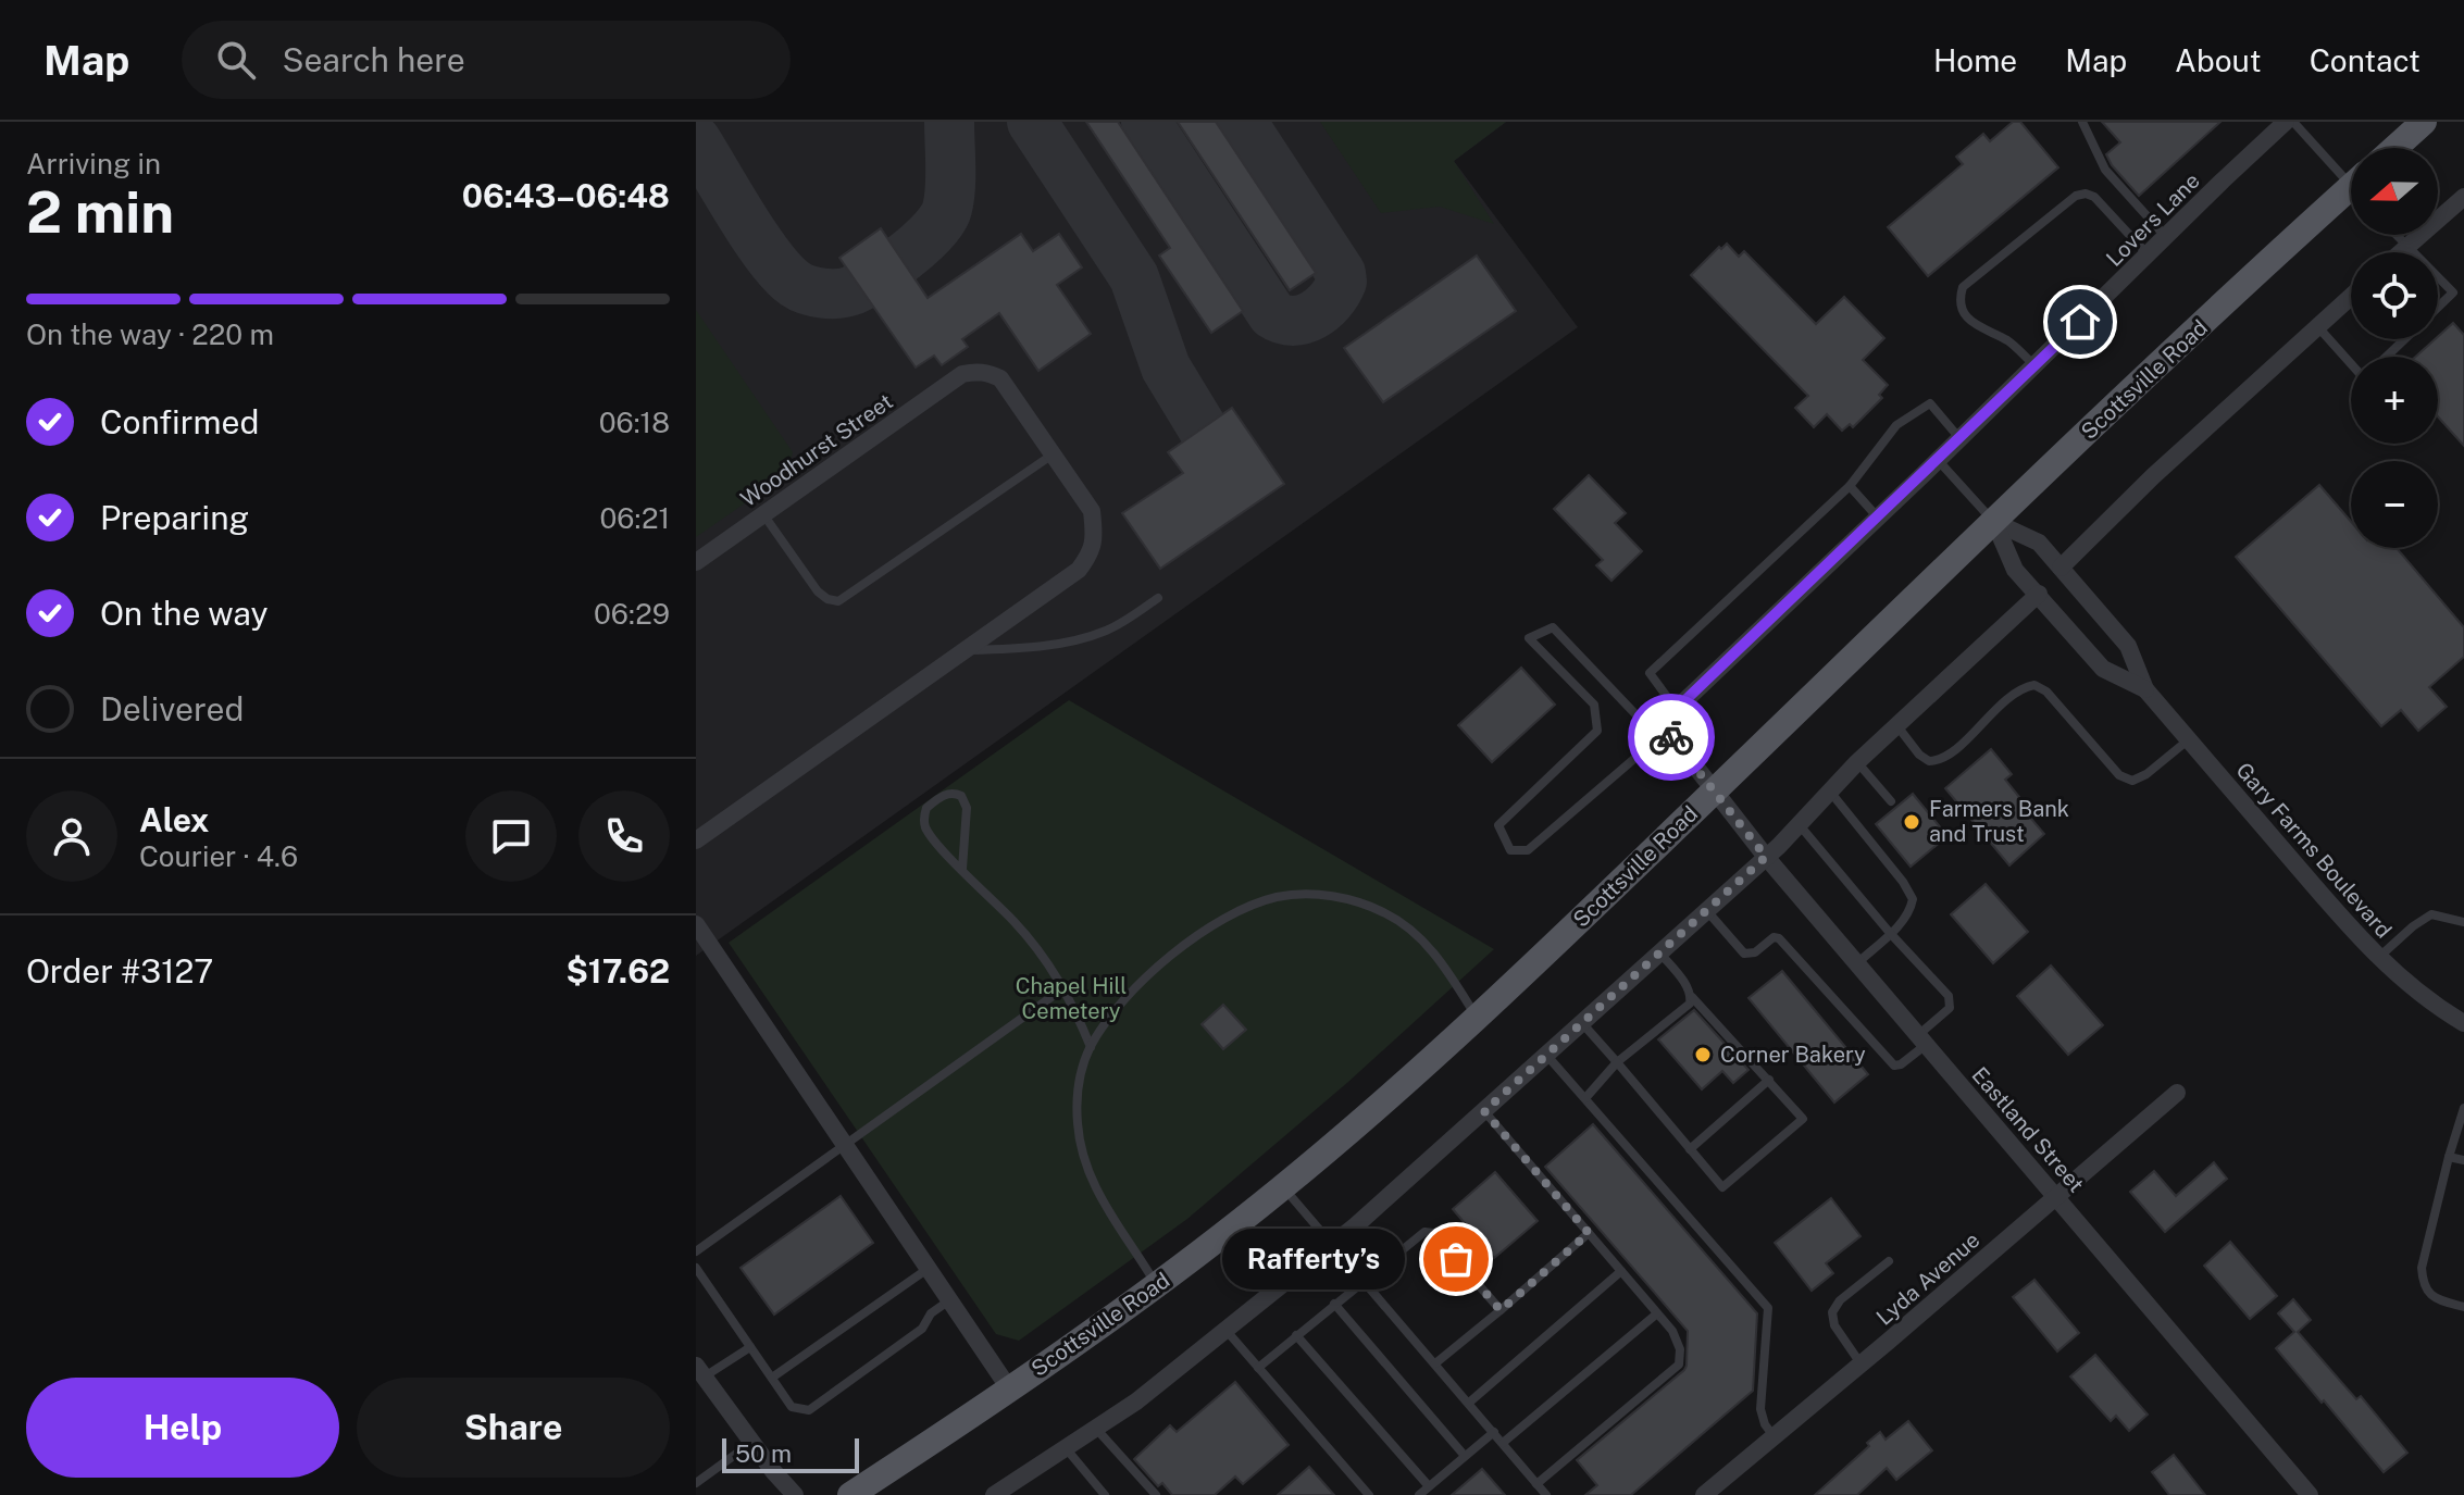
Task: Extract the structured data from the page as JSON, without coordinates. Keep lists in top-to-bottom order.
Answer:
{
  "streets": {
    "main road": ["Scottsville Road"],
    "street": [
      "Lovers Lane",
      "Woodhurst Street",
      "Gary Farms Boulevard",
      "Eastland Street",
      "Lyda Avenue"
    ]
  },
  "crossings": [
    ["Scottsville Road", "Gary Farms Boulevard"],
    ["Scottsville Road", "Eastland Street"],
    ["Eastland Street", "Lyda Avenue"]
  ],
  "parks": ["Chapel Hill Cemetery"],
  "places": ["Farmers Bank and Trust", "Corner Bakery", "Rafferty’s"],
  "scale_bar": "50 m",
  "north": "left",
  "page": {
    "header": "Map",
    "search": "Search here",
    "nav": [
      "Home",
      "Map",
      "About",
      "Contact"
    ],
    "heading": ["2 min", "Arriving in", "06:43–06:48"],
    "panel": [
      "Alex",
      "Courier · 4.6",
      "Order #3127",
      "$17.62"
    ],
    "map_buttons": ["+", "−"],
    "bar": "On the way · 220 m",
    "list": [
      ["Confirmed", "06:18"],
      ["Preparing", "06:21"],
      ["On the way", "06:29"],
      "Delivered"
    ],
    "bubble": "Rafferty’s",
    "buttons": ["Help", "Share"],
    "scale": "50 m"
  }
}
